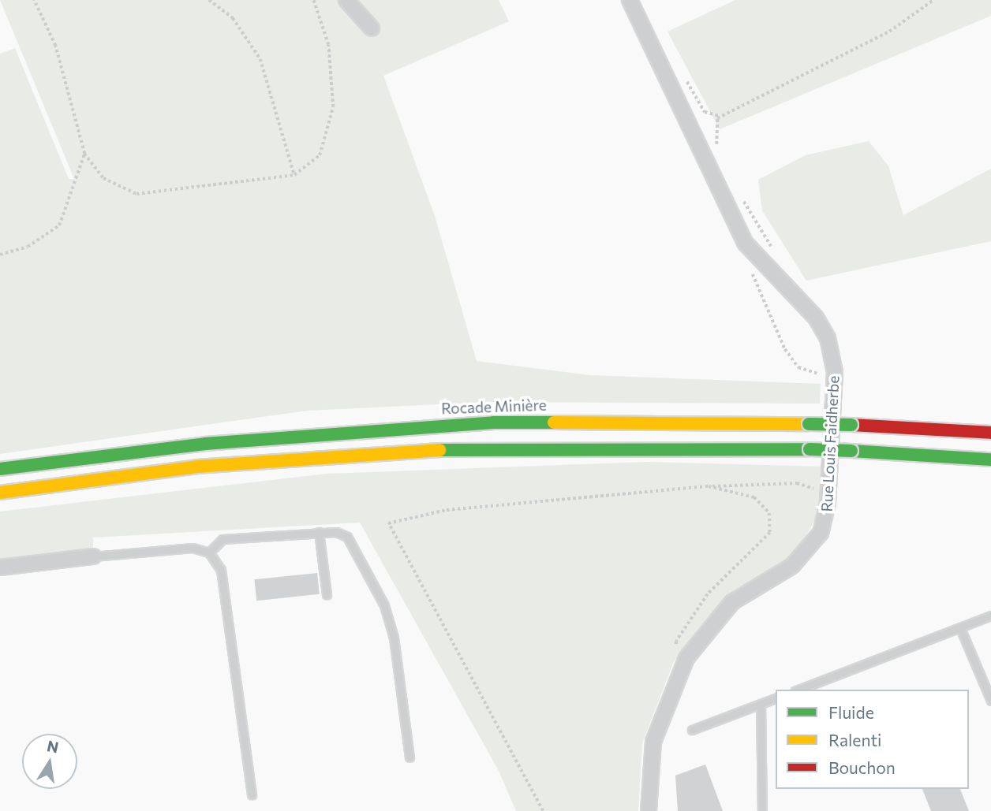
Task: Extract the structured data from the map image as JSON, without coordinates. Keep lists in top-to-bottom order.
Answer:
{
  "streets": {
    "highway": ["Rocade Minière"],
    "street": ["Rue Louis Faidherbe"]
  },
  "legend": ["Fluide", "Ralenti", "Bouchon"],
  "north": "top"
}
